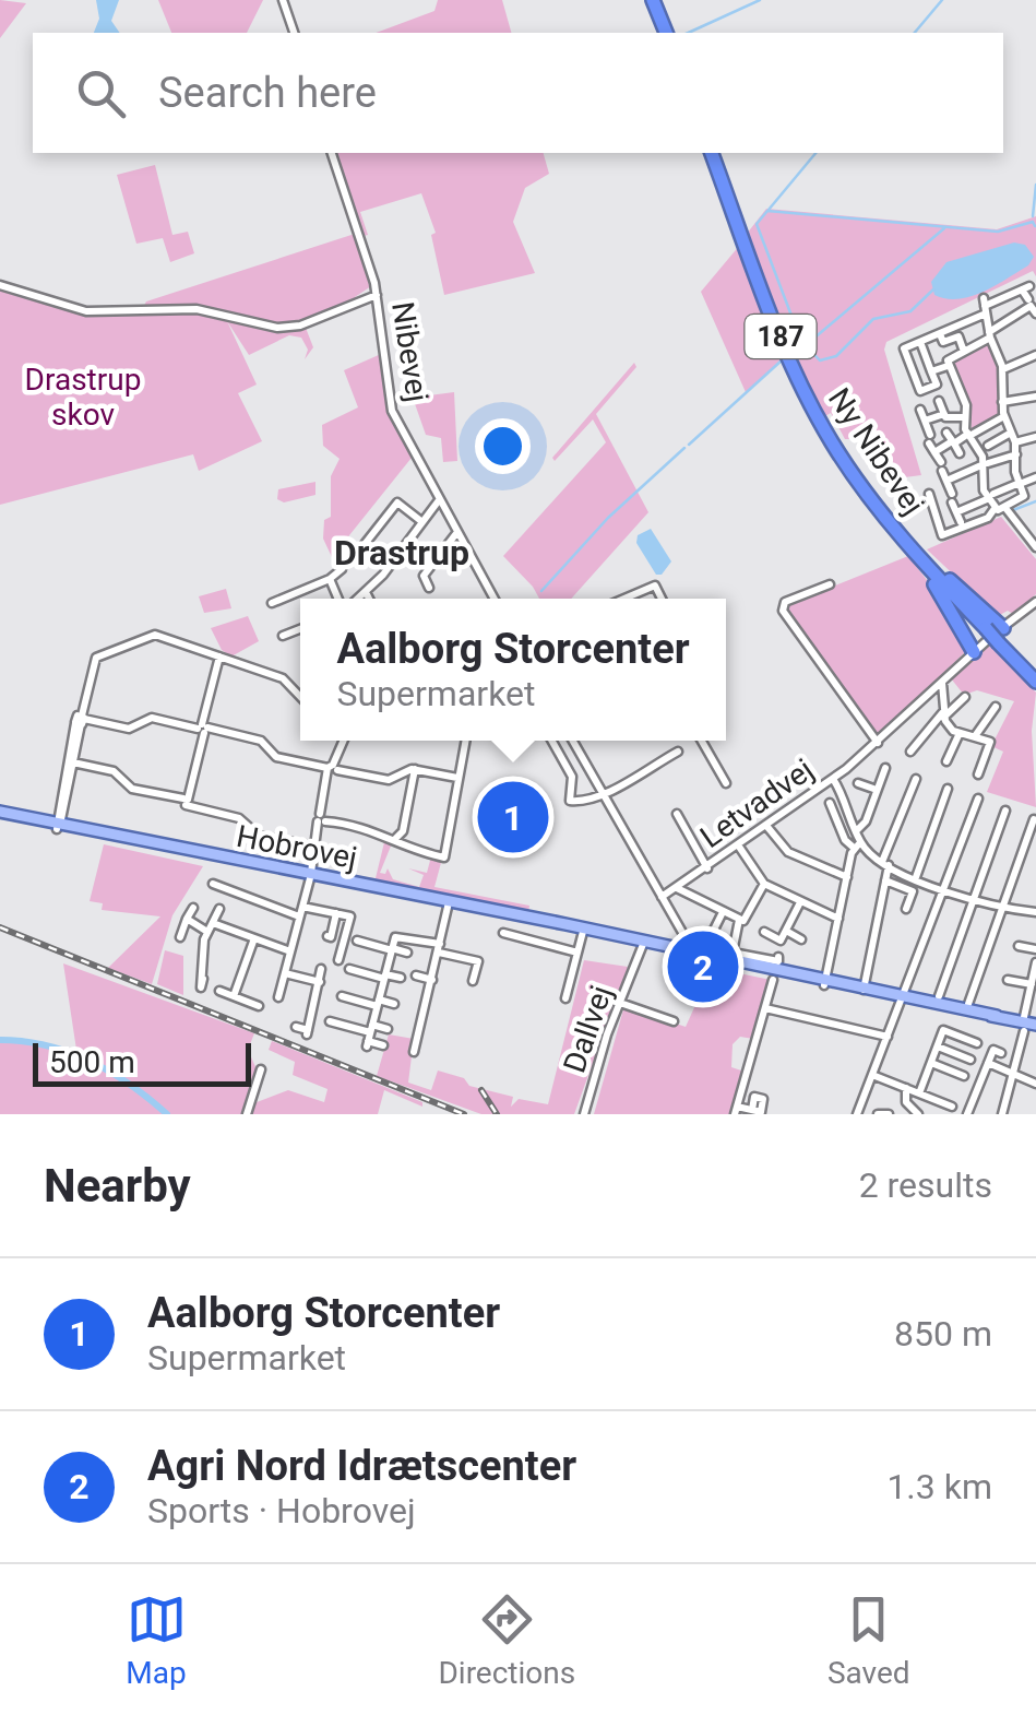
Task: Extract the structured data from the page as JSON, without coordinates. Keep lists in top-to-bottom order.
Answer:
{
  "streets": {
    "highway": ["187", "Ny Nibevej"],
    "main road": ["Hobrovej"],
    "street": ["Nibevej", "Letvadvej", "Dallvej"]
  },
  "crossings": [
    ["Hobrovej", "Dallvej"]
  ],
  "districts": ["Drastrup"],
  "parks": ["Drastrup skov"],
  "scale_bar": "500 m",
  "page": {
    "search": "Search here",
    "popup": ["Aalborg Storcenter", "Supermarket"],
    "pins": ["1", "2"],
    "scale": "500 m",
    "heading": ["Nearby", "2 results"],
    "list": [
      {
        "mark": "1",
        "name": "Aalborg Storcenter",
        "note": "Supermarket",
        "value": "850 m"
      },
      {
        "mark": "2",
        "name": "Agri Nord Idrætscenter",
        "note": "Sports · Hobrovej",
        "value": "1.3 km"
      }
    ],
    "nav": ["Map", "Directions", "Saved"]
  }
}
